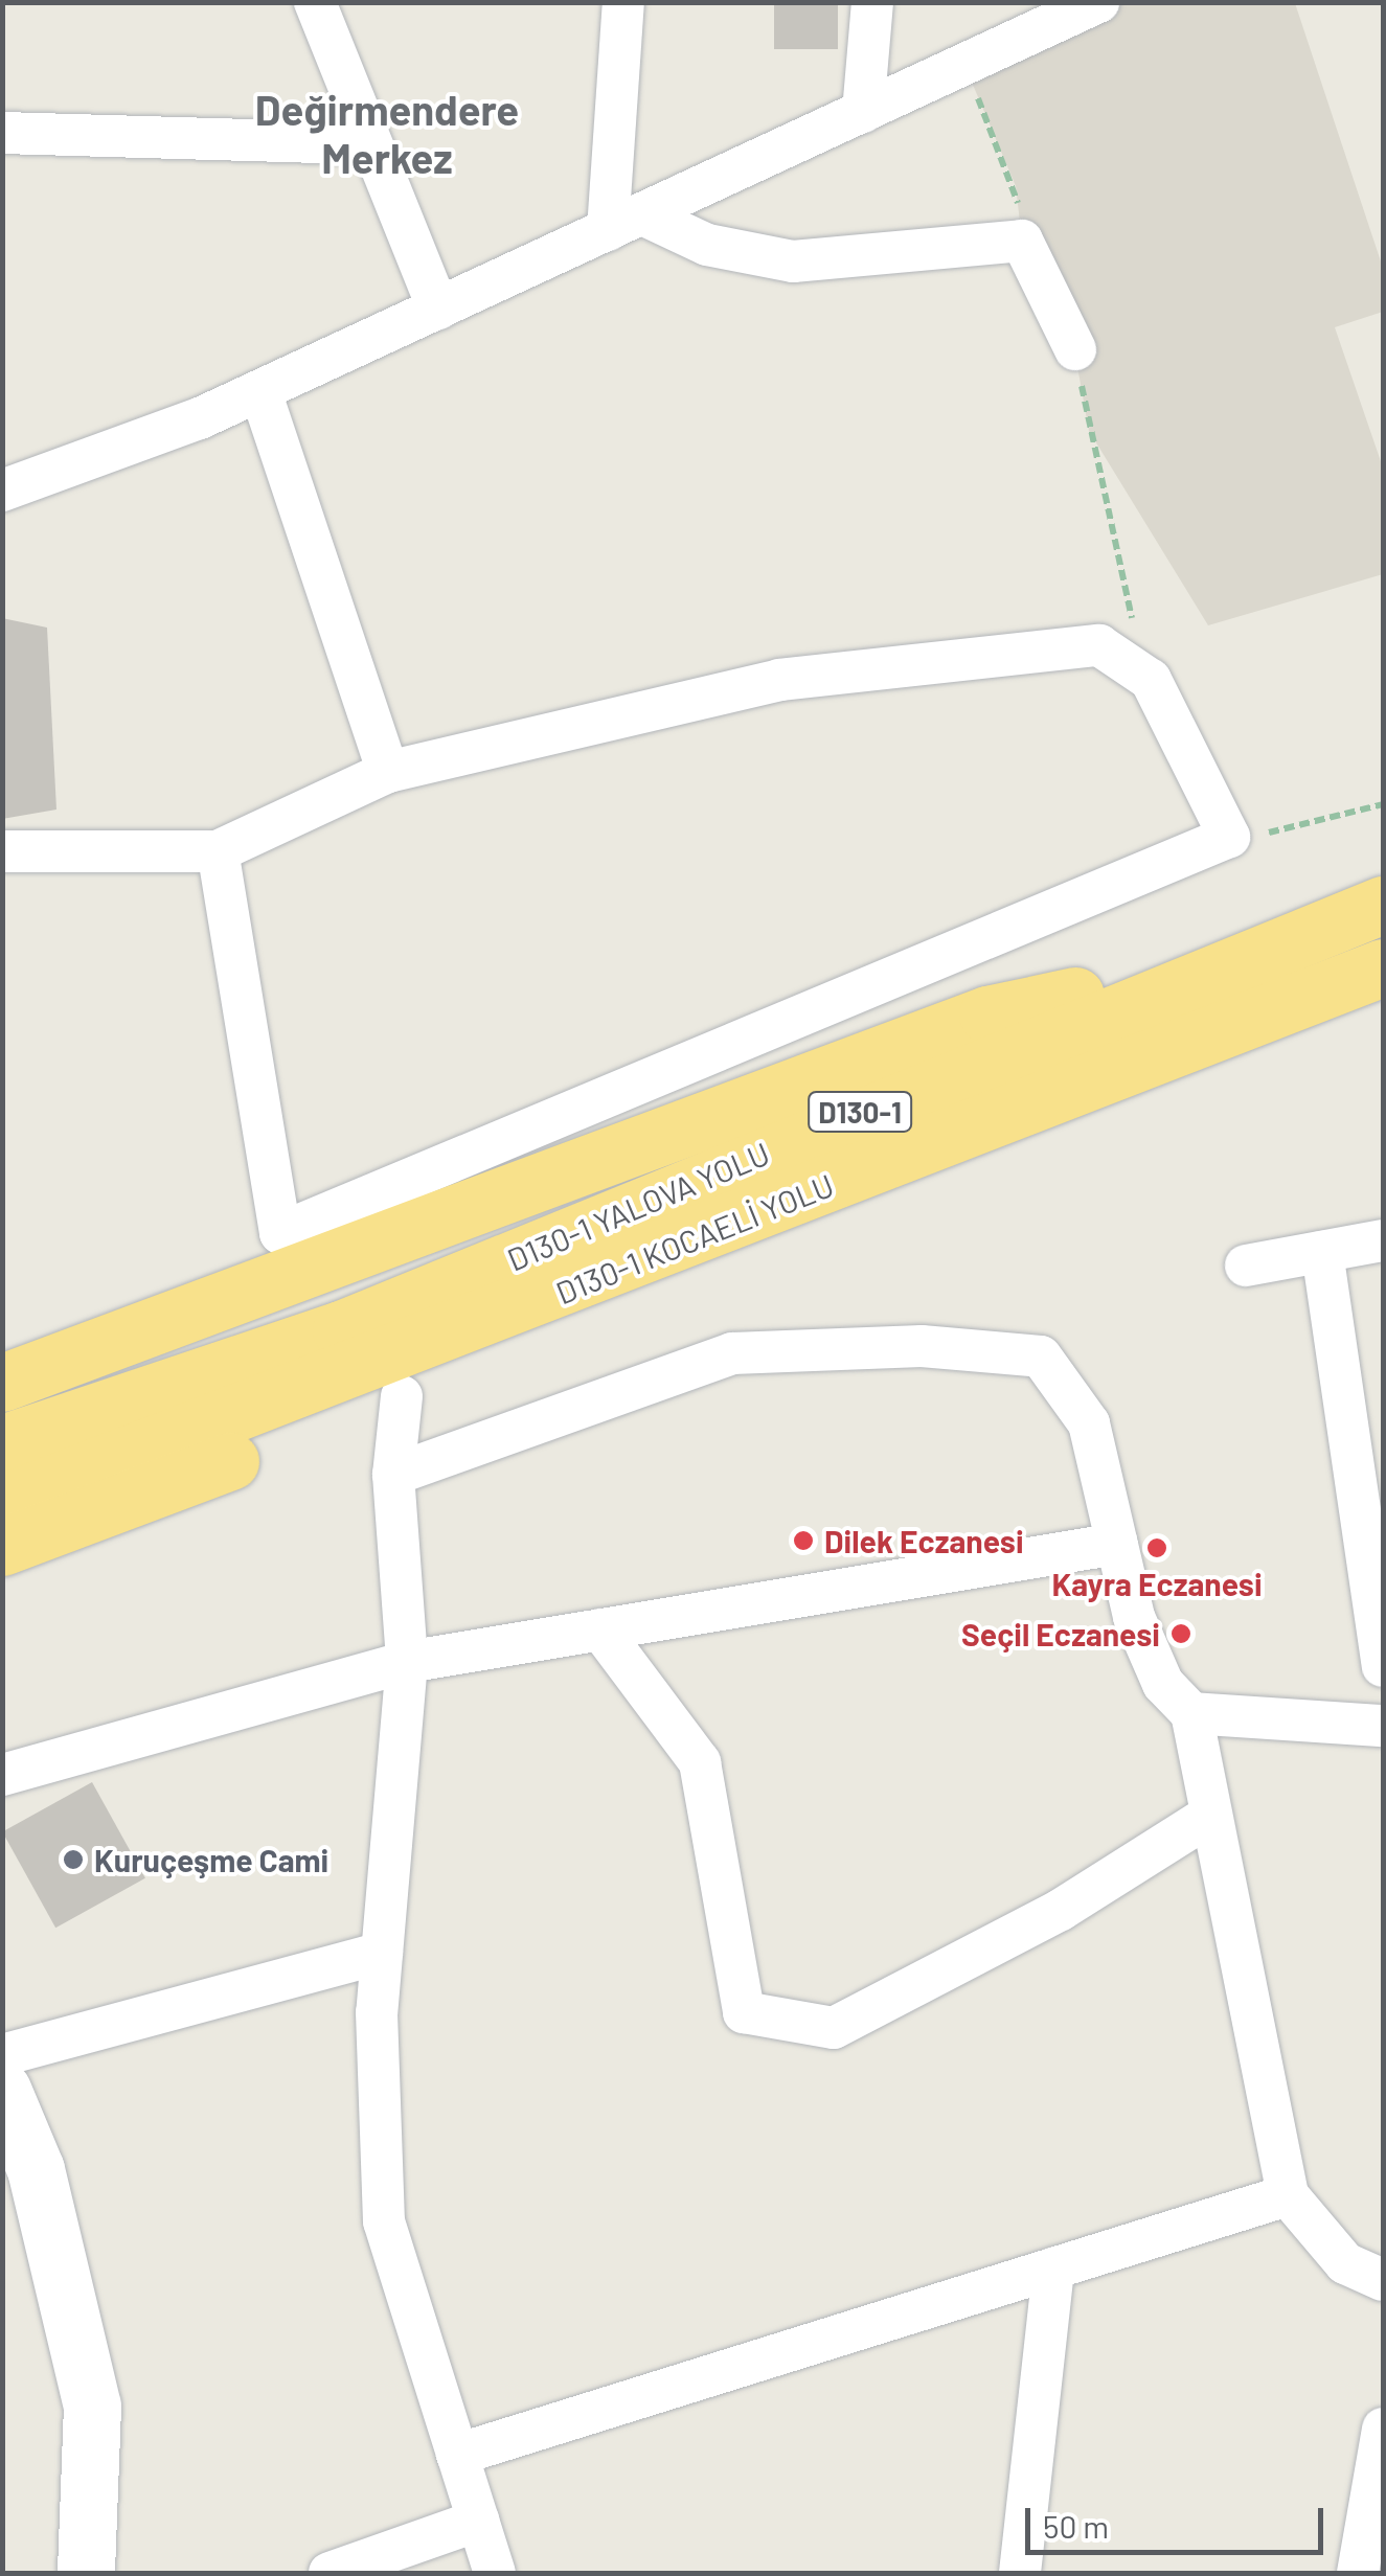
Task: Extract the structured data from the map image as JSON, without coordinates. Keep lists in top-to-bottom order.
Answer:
{
  "streets": {
    "highway": ["D130-1", "D130-1 YALOVA YOLU"]
  },
  "districts": ["Değirmendere Merkez"],
  "places": [
    "Dilek Eczanesi",
    "Kayra Eczanesi",
    "Seçil Eczanesi",
    "Kuruçeşme Cami"
  ],
  "scale_bar": "50 m"
}
